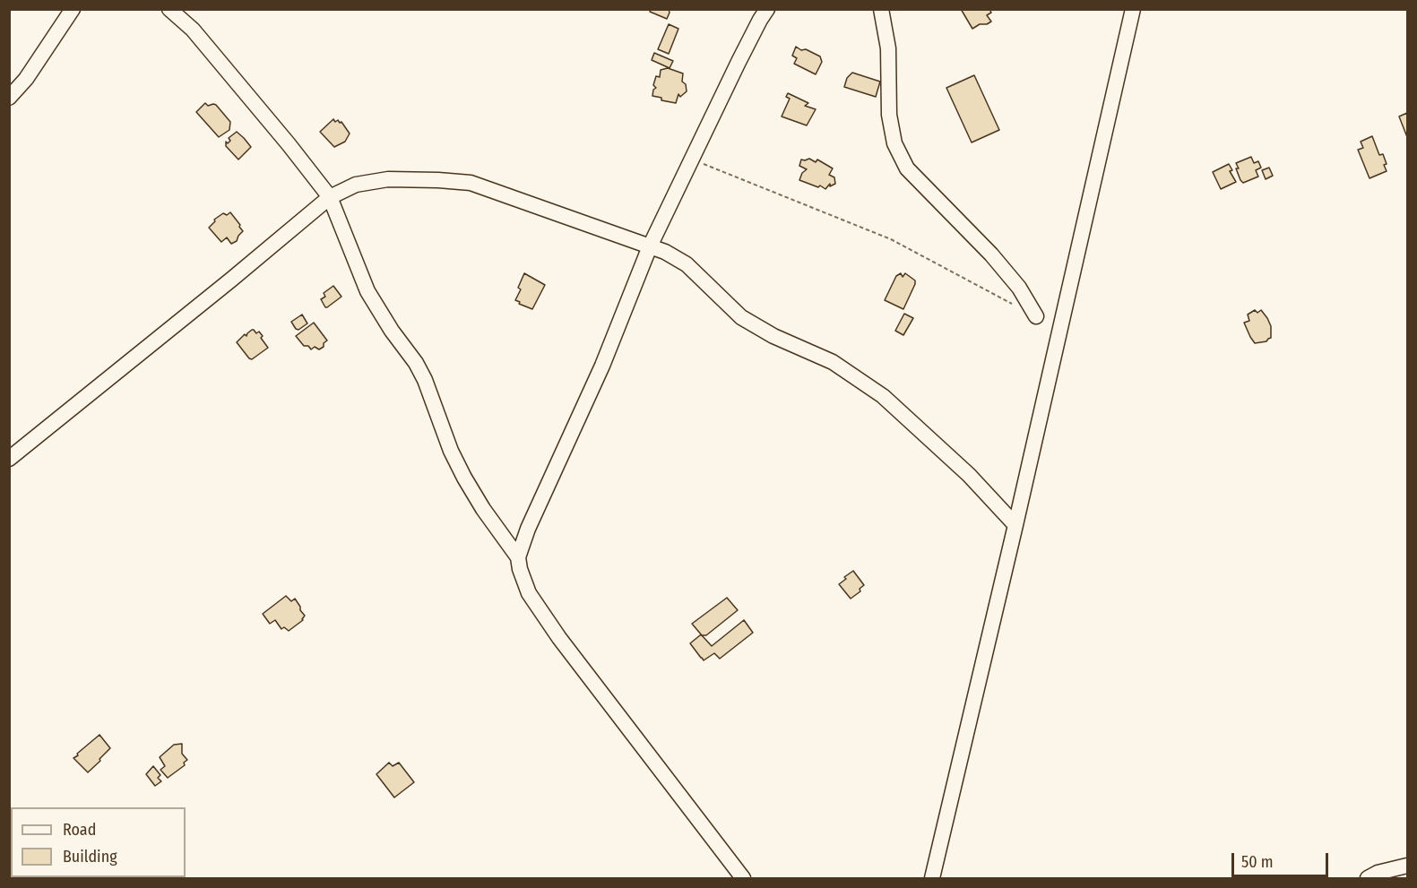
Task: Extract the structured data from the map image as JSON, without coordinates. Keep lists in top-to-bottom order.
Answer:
{
  "legend": ["Road", "Building"],
  "scale_bar": "50 m"
}
